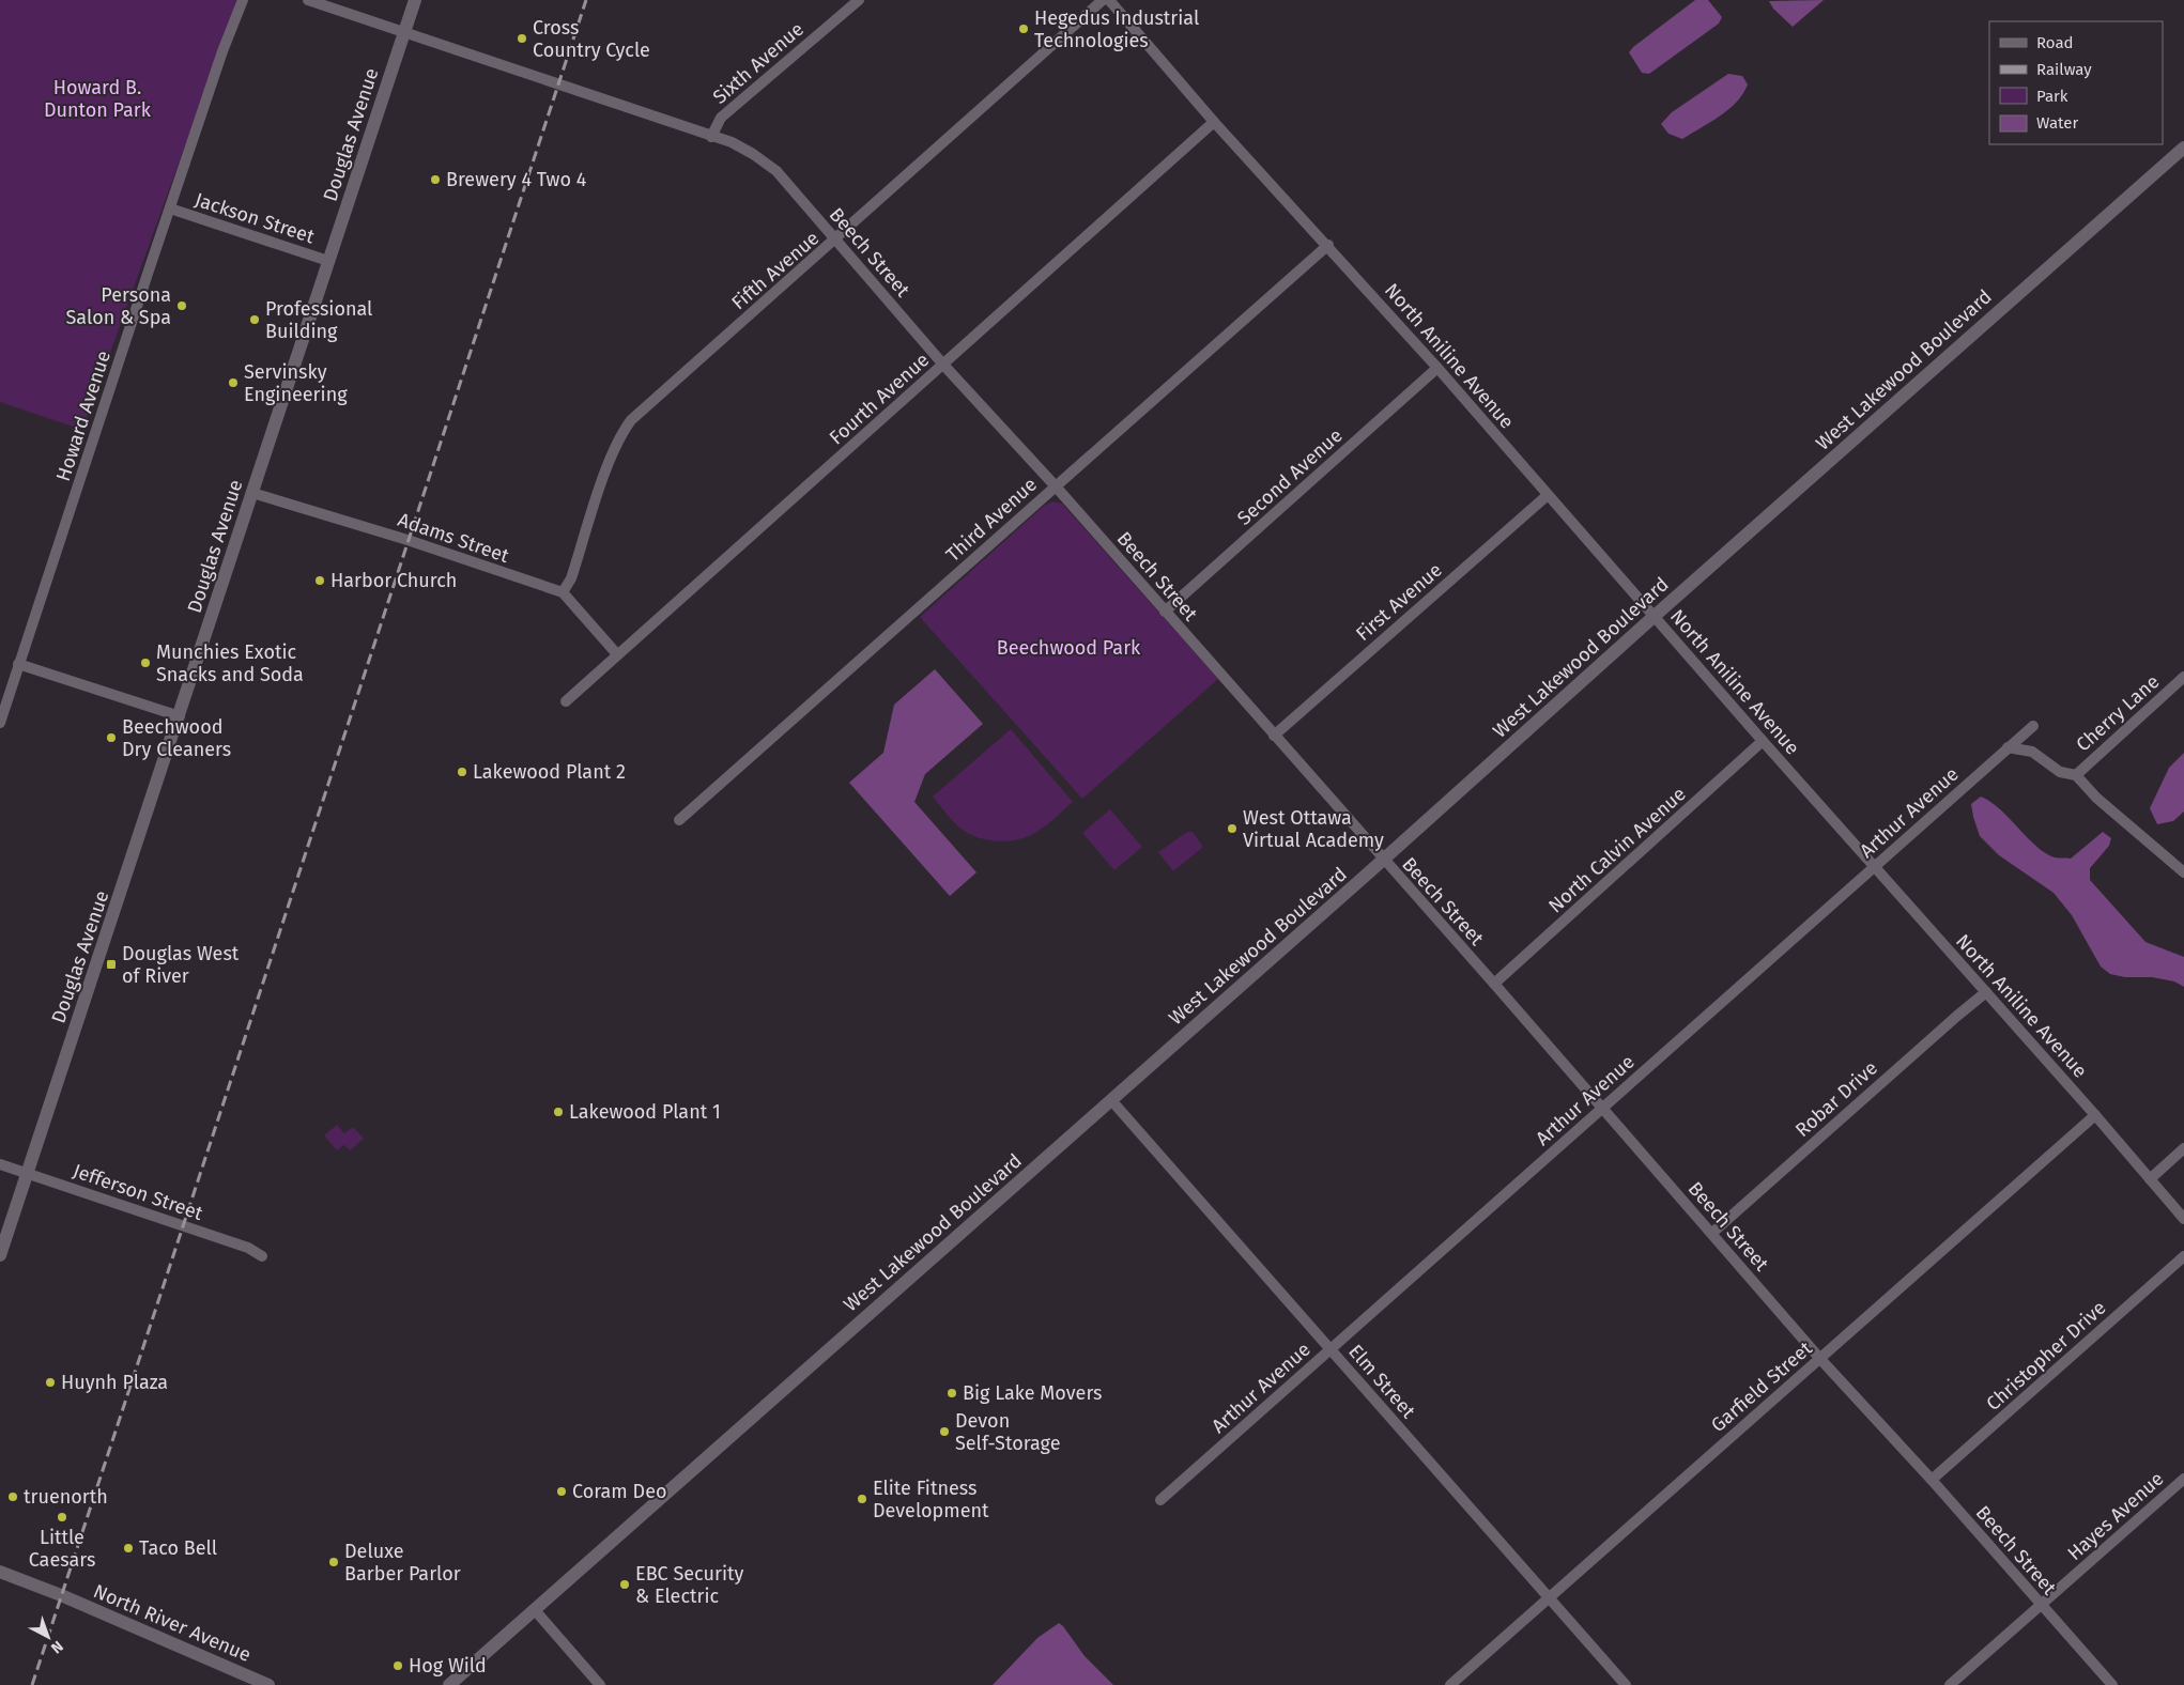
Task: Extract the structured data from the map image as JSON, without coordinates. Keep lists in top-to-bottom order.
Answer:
{
  "streets": {
    "street": [
      "Sixth Avenue",
      "Douglas Avenue",
      "Jackson Street",
      "Beech Street",
      "Fifth Avenue",
      "North Aniline Avenue",
      "West Lakewood Boulevard",
      "Fourth Avenue",
      "Howard Avenue",
      "Second Avenue",
      "Third Avenue",
      "Adams Street",
      "First Avenue",
      "Cherry Lane",
      "Arthur Avenue",
      "North Calvin Avenue",
      "Robar Drive",
      "Jefferson Street",
      "Christopher Drive",
      "Elm Street",
      "Garfield Street",
      "Hayes Avenue",
      "North River Avenue"
    ]
  },
  "crossings": [
    ["Sixth Avenue", "Beech Street"],
    ["Douglas Avenue", "Jackson Street"],
    ["Douglas Avenue", "Beech Street"],
    ["Douglas Avenue", "Adams Street"],
    ["Douglas Avenue", "Jefferson Street"],
    ["Jackson Street", "Howard Avenue"],
    ["Beech Street", "Fifth Avenue"],
    ["Beech Street", "West Lakewood Boulevard"],
    ["Beech Street", "Fourth Avenue"],
    ["Beech Street", "Second Avenue"],
    ["Beech Street", "Third Avenue"],
    ["Beech Street", "First Avenue"],
    ["Beech Street", "Arthur Avenue"],
    ["Beech Street", "North Calvin Avenue"],
    ["Beech Street", "Robar Drive"],
    ["Beech Street", "Christopher Drive"],
    ["Beech Street", "Garfield Street"],
    ["Beech Street", "Hayes Avenue"],
    ["Fifth Avenue", "Adams Street"],
    ["North Aniline Avenue", "West Lakewood Boulevard"],
    ["North Aniline Avenue", "Fourth Avenue"],
    ["North Aniline Avenue", "Second Avenue"],
    ["North Aniline Avenue", "Third Avenue"],
    ["North Aniline Avenue", "First Avenue"],
    ["North Aniline Avenue", "Arthur Avenue"],
    ["North Aniline Avenue", "North Calvin Avenue"],
    ["North Aniline Avenue", "Robar Drive"],
    ["North Aniline Avenue", "Garfield Street"],
    ["West Lakewood Boulevard", "Elm Street"],
    ["Arthur Avenue", "Elm Street"],
    ["Elm Street", "Garfield Street"]
  ],
  "parks": ["Howard B. Dunton Park", "Beechwood Park"],
  "places": {
    "other": [
      "Hegedus Industrial Technologies",
      "Cross Country Cycle",
      "Brewery 4 Two 4",
      "Persona Salon & Spa",
      "Professional Building",
      "Servinsky Engineering",
      "Harbor Church",
      "Munchies Exotic Snacks and Soda",
      "Beechwood Dry Cleaners",
      "Lakewood Plant 2",
      "West Ottawa Virtual Academy",
      "Lakewood Plant 1",
      "Huynh Plaza",
      "Big Lake Movers",
      "Devon Self-Storage",
      "Coram Deo",
      "truenorth",
      "Elite Fitness Development",
      "Little Caesars",
      "Taco Bell",
      "Deluxe Barber Parlor",
      "EBC Security & Electric",
      "Hog Wild"
    ],
    "transit": ["Douglas West of River"]
  },
  "legend": [
    "Road",
    "Railway",
    "Park",
    "Water"
  ],
  "north": "bottom right"
}
